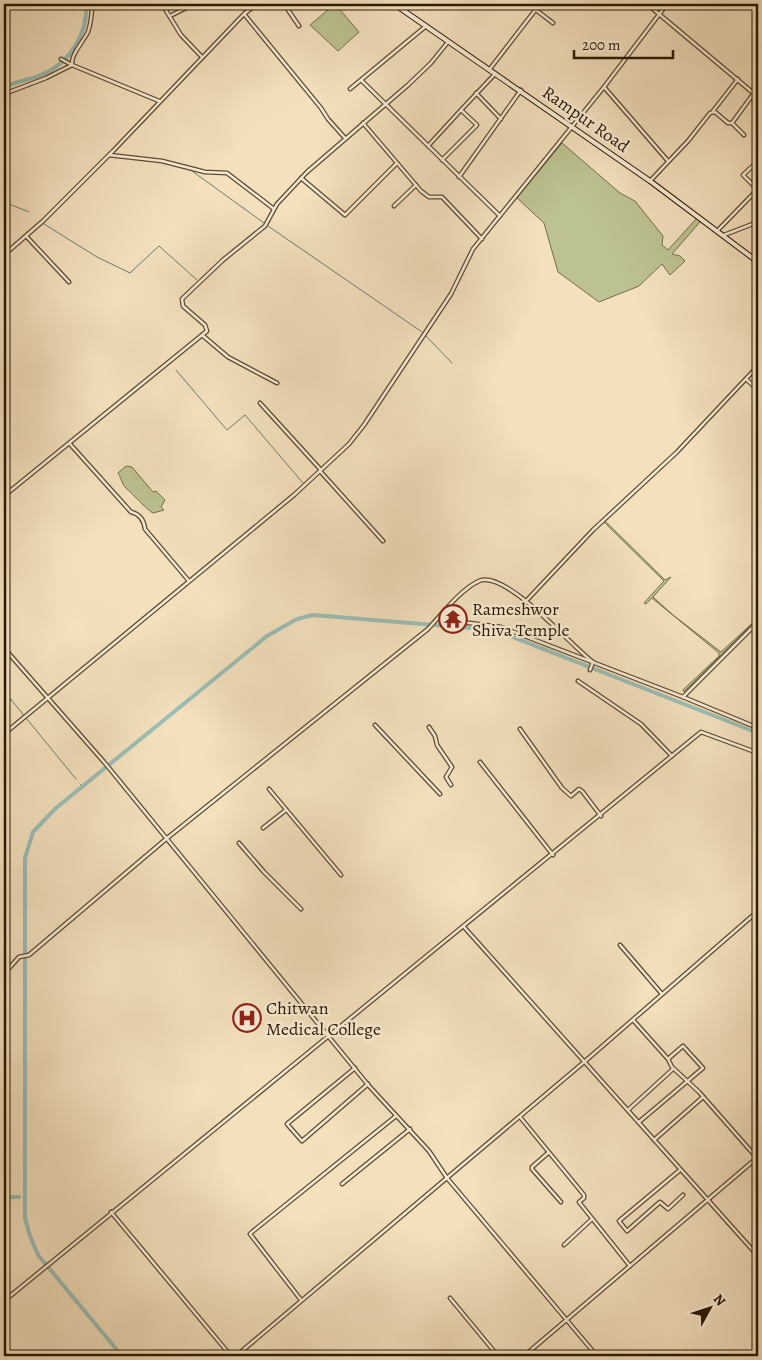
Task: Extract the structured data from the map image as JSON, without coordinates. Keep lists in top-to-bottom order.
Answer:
{
  "streets": {
    "main road": ["Rampur Road"]
  },
  "places": {
    "temple": ["Rameshwor Shiva Temple"],
    "hospital": ["Chitwan Medical College"]
  },
  "scale_bar": "200 m",
  "north": "top right"
}
